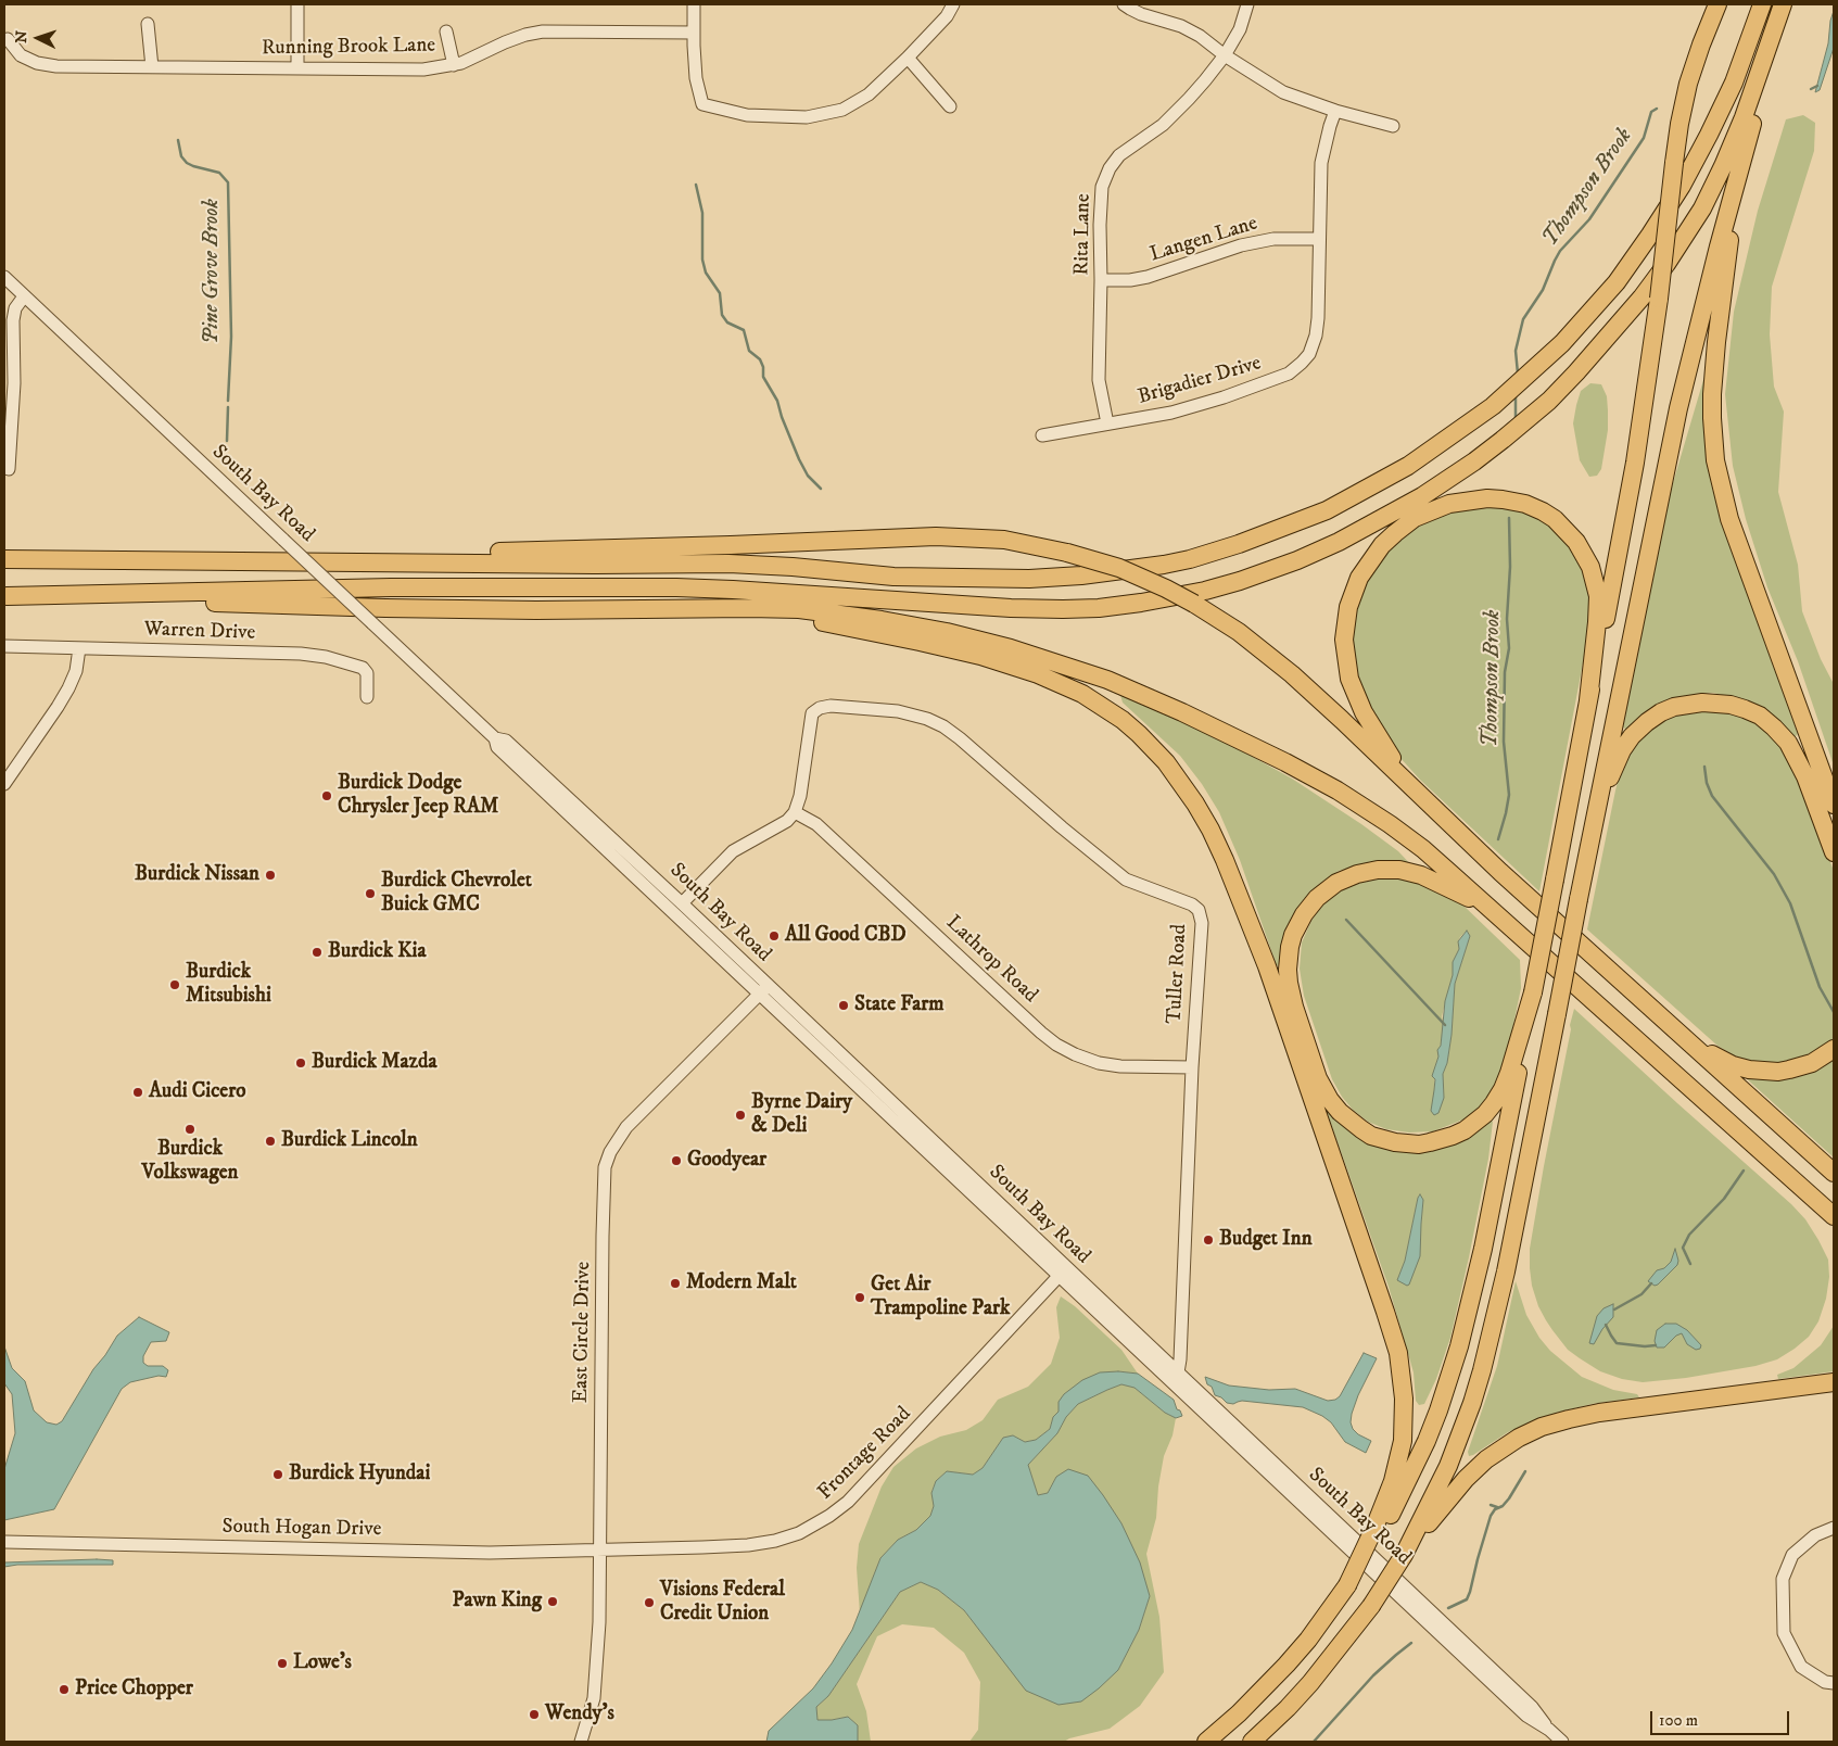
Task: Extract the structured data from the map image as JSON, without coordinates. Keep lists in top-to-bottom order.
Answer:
{
  "streets": {
    "street": [
      "Running Brook Lane",
      "Rita Lane",
      "Langen Lane",
      "Brigadier Drive",
      "South Bay Road",
      "Warren Drive",
      "Lathrop Road",
      "Tuller Road",
      "East Circle Drive",
      "Frontage Road",
      "South Hogan Drive"
    ]
  },
  "crossings": [
    ["Rita Lane", "Langen Lane"],
    ["Rita Lane", "Brigadier Drive"],
    ["Langen Lane", "Brigadier Drive"],
    ["South Bay Road", "Tuller Road"],
    ["South Bay Road", "East Circle Drive"],
    ["South Bay Road", "Frontage Road"],
    ["Lathrop Road", "Tuller Road"],
    ["East Circle Drive", "Frontage Road"],
    ["East Circle Drive", "South Hogan Drive"],
    ["Frontage Road", "South Hogan Drive"]
  ],
  "water": ["Thompson Brook", "Pine Grove Brook"],
  "places": [
    "Burdick Dodge Chrysler Jeep RAM",
    "Burdick Nissan",
    "Burdick Chevrolet Buick GMC",
    "All Good CBD",
    "Burdick Kia",
    "Burdick Mitsubishi",
    "State Farm",
    "Burdick Mazda",
    "Audi Cicero",
    "Byrne Dairy & Deli",
    "Burdick Volkswagen",
    "Burdick Lincoln",
    "Goodyear",
    "Budget Inn",
    "Modern Malt",
    "Get Air Trampoline Park",
    "Burdick Hyundai",
    "Pawn King",
    "Visions Federal Credit Union",
    "Lowe's",
    "Price Chopper",
    "Wendy's"
  ],
  "scale_bar": "100 m",
  "north": "left"
}
